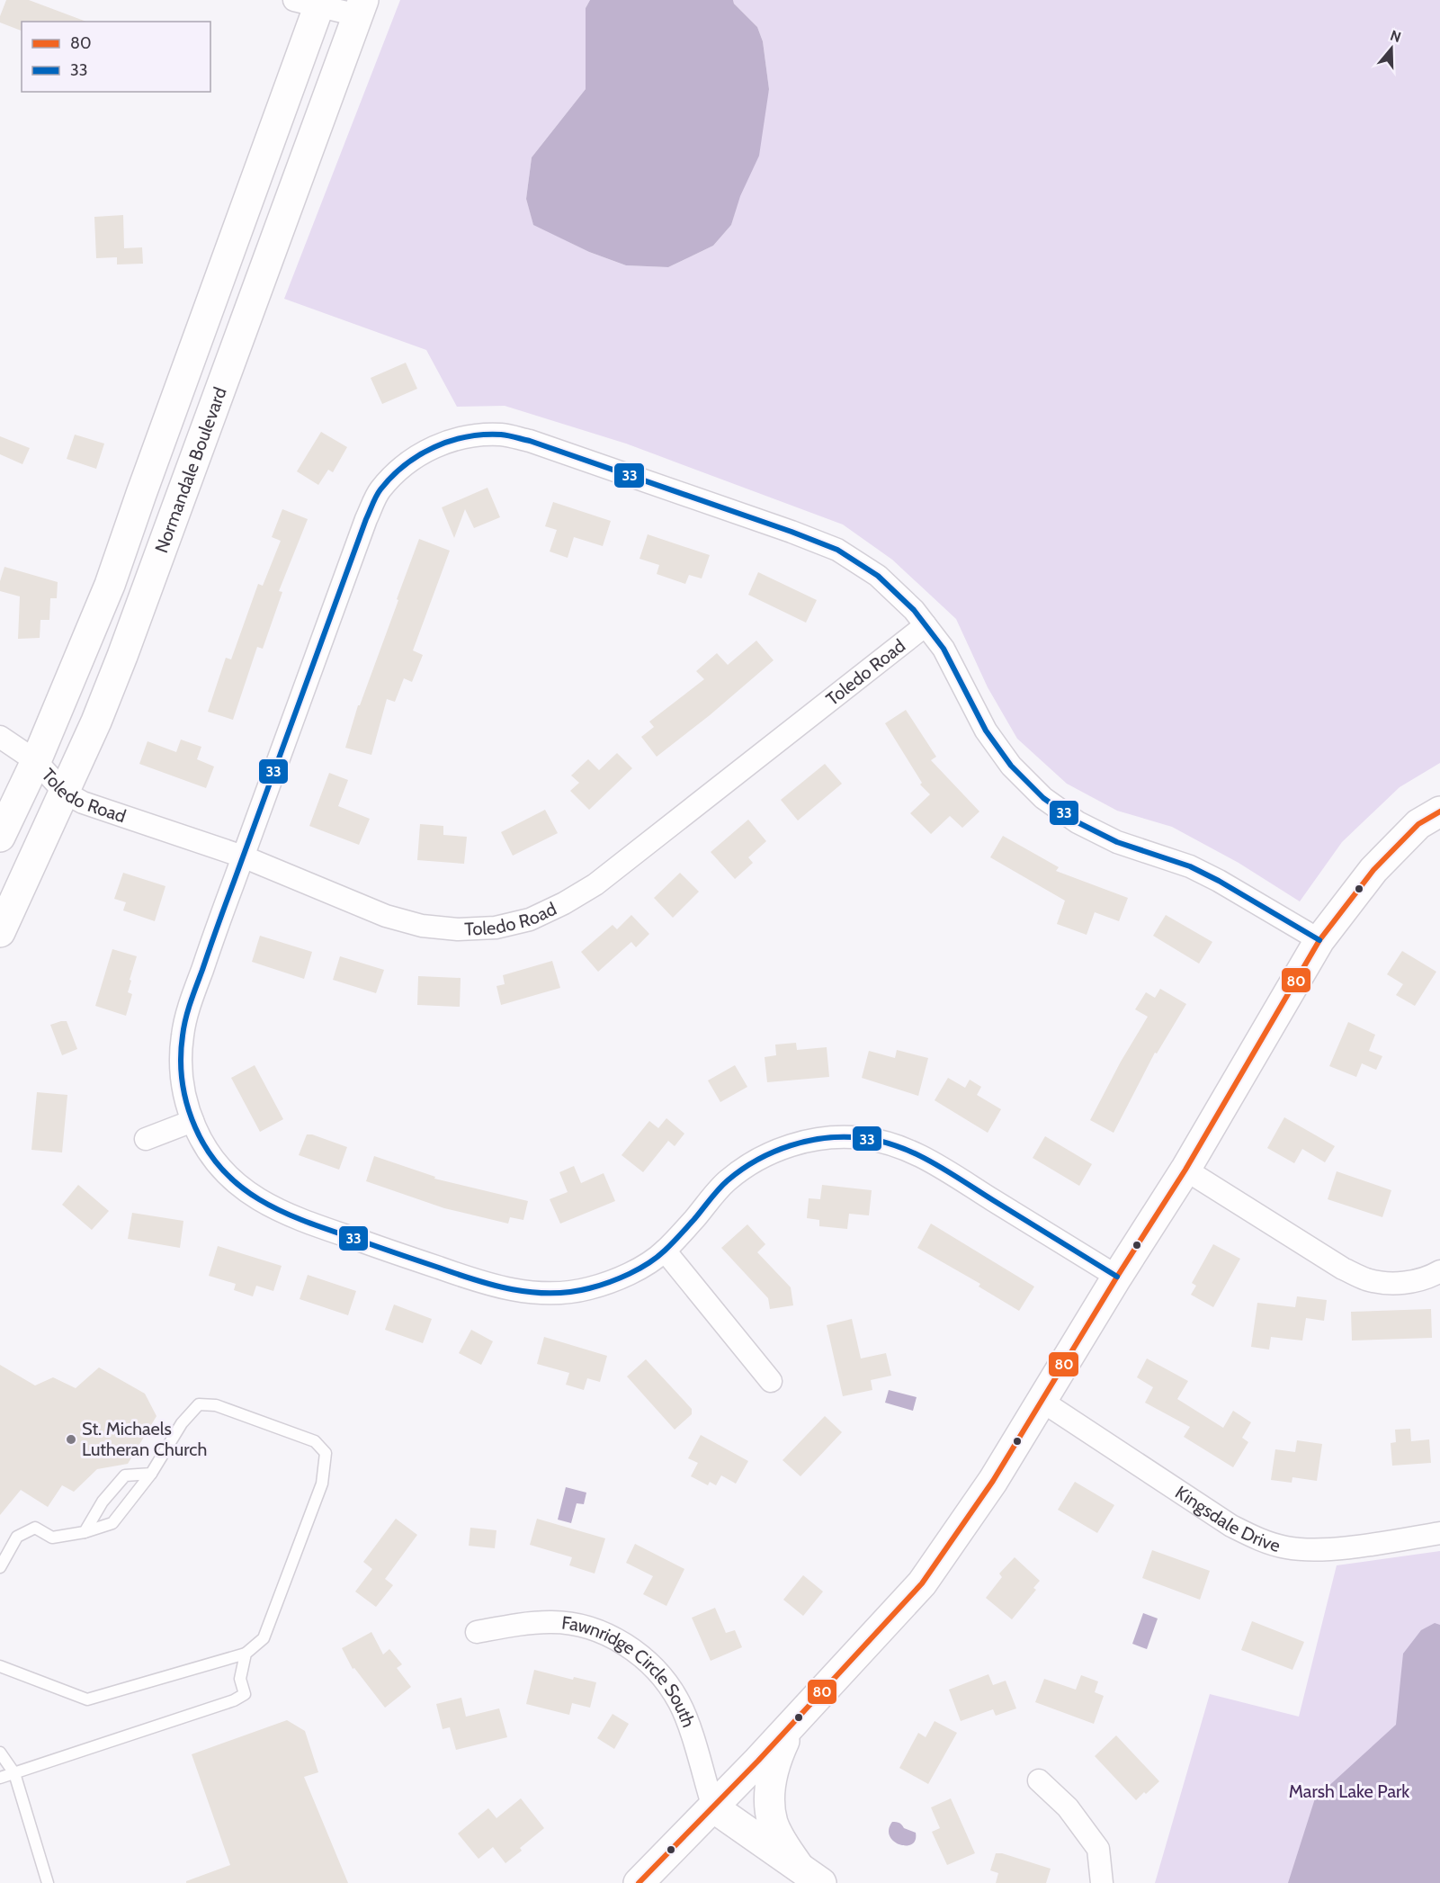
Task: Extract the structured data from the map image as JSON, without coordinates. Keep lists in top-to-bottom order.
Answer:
{
  "streets": {
    "main road": ["Normandale Boulevard"],
    "street": ["Toledo Road", "Kingsdale Drive", "Fawnridge Circle South"]
  },
  "crossings": [
    ["Normandale Boulevard", "Toledo Road"]
  ],
  "parks": ["Marsh Lake Park"],
  "places": ["St. Michaels Lutheran Church"],
  "lines": ["transit line 33", "transit line 80"],
  "legend": ["80", "33"],
  "north": "top"
}
